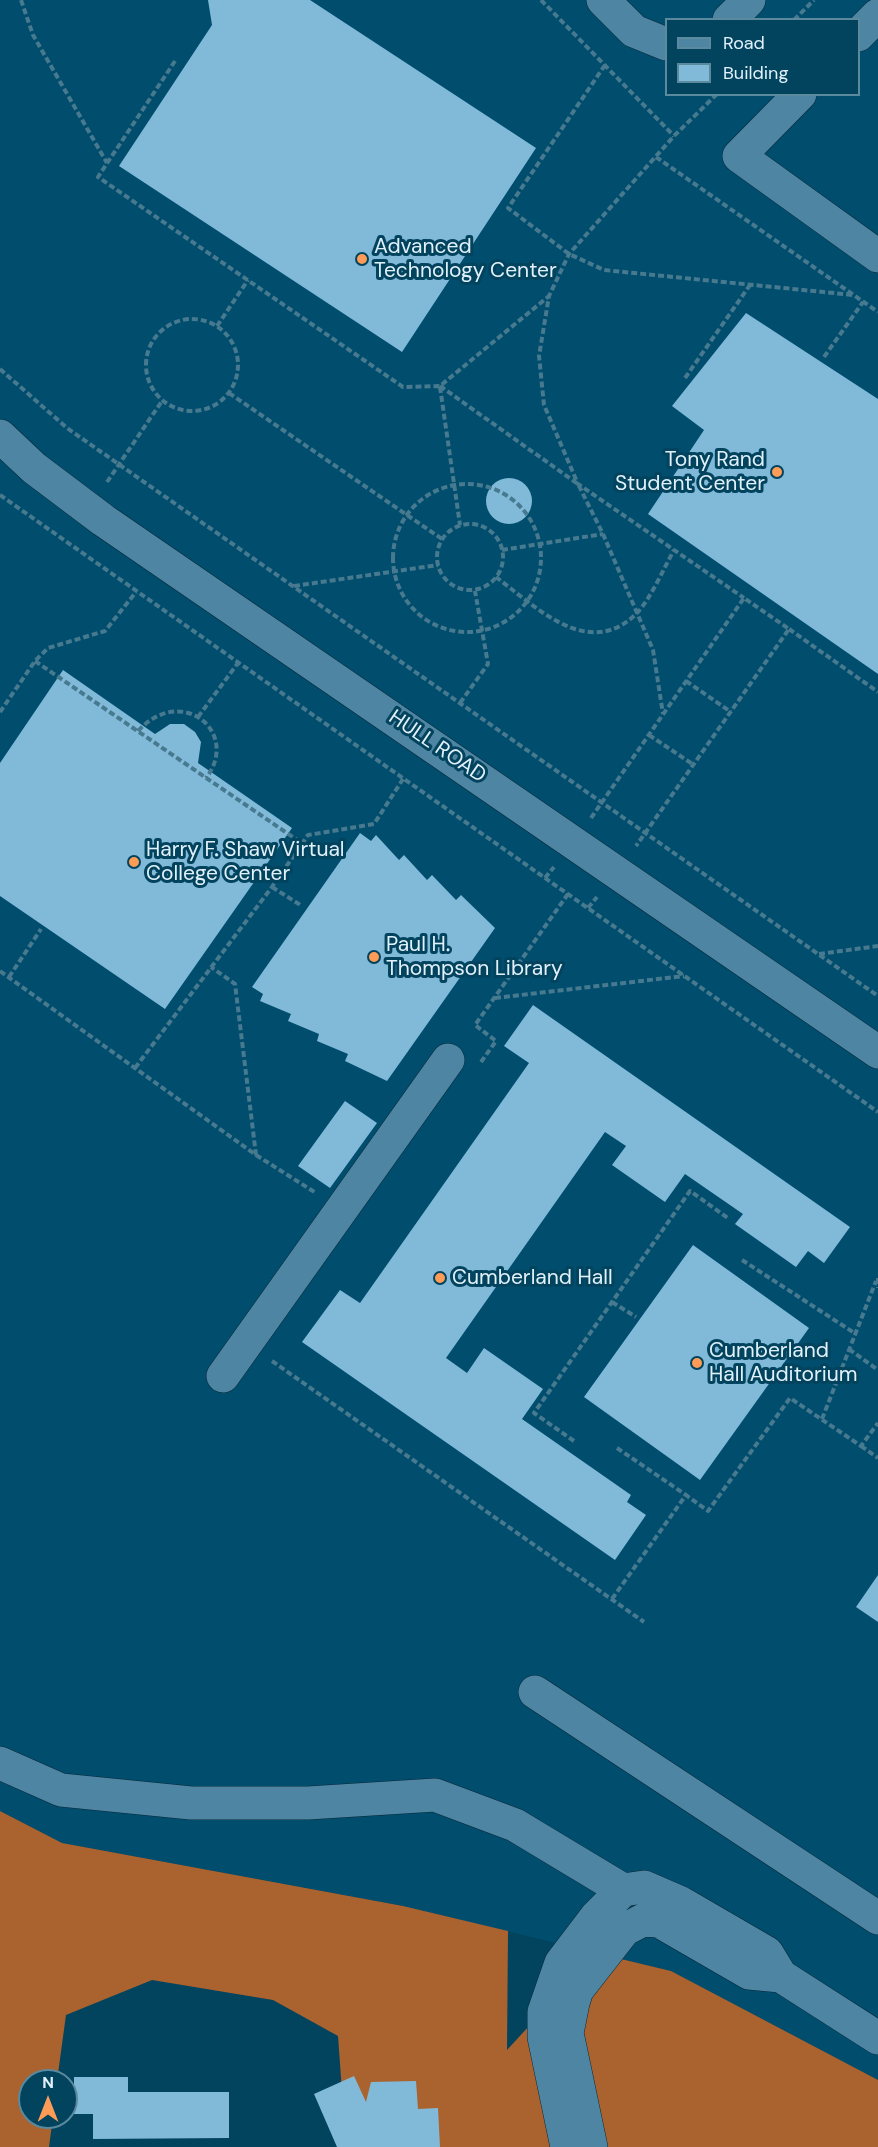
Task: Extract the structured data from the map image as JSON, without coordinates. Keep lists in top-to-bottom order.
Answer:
{
  "streets": {
    "street": ["HULL ROAD"]
  },
  "places": [
    "Advanced Technology Center",
    "Tony Rand Student Center",
    "Harry F. Shaw Virtual College Center",
    "Paul H. Thompson Library",
    "Cumberland Hall",
    "Cumberland Hall Auditorium"
  ],
  "legend": ["Road", "Building"],
  "north": "top"
}
